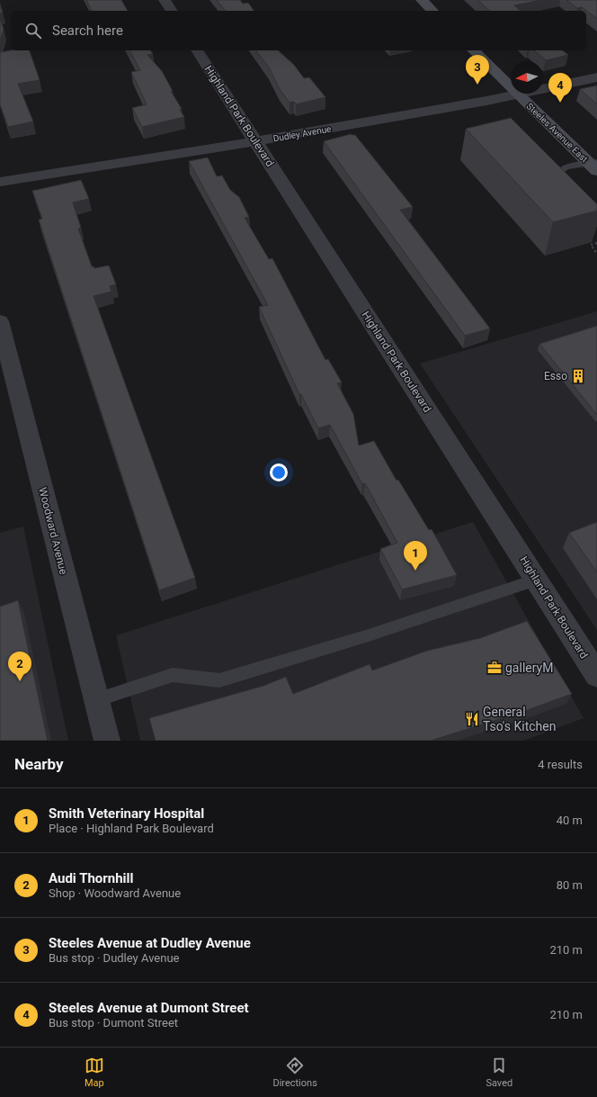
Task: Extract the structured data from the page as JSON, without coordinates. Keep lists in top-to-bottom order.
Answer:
{
  "streets": {
    "main road": ["Steeles Avenue East"],
    "street": ["Highland Park Boulevard", "Dudley Avenue", "Woodward Avenue"]
  },
  "crossings": [
    ["Highland Park Boulevard", "Dudley Avenue"],
    ["Steeles Avenue East", "Dudley Avenue"]
  ],
  "places": {
    "building": ["Esso"],
    "office": ["galleryM"],
    "restaurant": ["General Tso's Kitchen"]
  },
  "north": "left",
  "page": {
    "search": "Search here",
    "pins": [
      "3",
      "4",
      "1",
      "2"
    ],
    "heading": ["Nearby", "4 results"],
    "list": [
      {
        "mark": "1",
        "name": "Smith Veterinary Hospital",
        "note": "Place · Highland Park Boulevard",
        "value": "40 m"
      },
      {
        "mark": "2",
        "name": "Audi Thornhill",
        "note": "Shop · Woodward Avenue",
        "value": "80 m"
      },
      {
        "mark": "3",
        "name": "Steeles Avenue at Dudley Avenue",
        "note": "Bus stop · Dudley Avenue",
        "value": "210 m"
      },
      {
        "mark": "4",
        "name": "Steeles Avenue at Dumont Street",
        "note": "Bus stop · Dumont Street",
        "value": "210 m"
      }
    ],
    "nav": ["Map", "Directions", "Saved"]
  }
}
